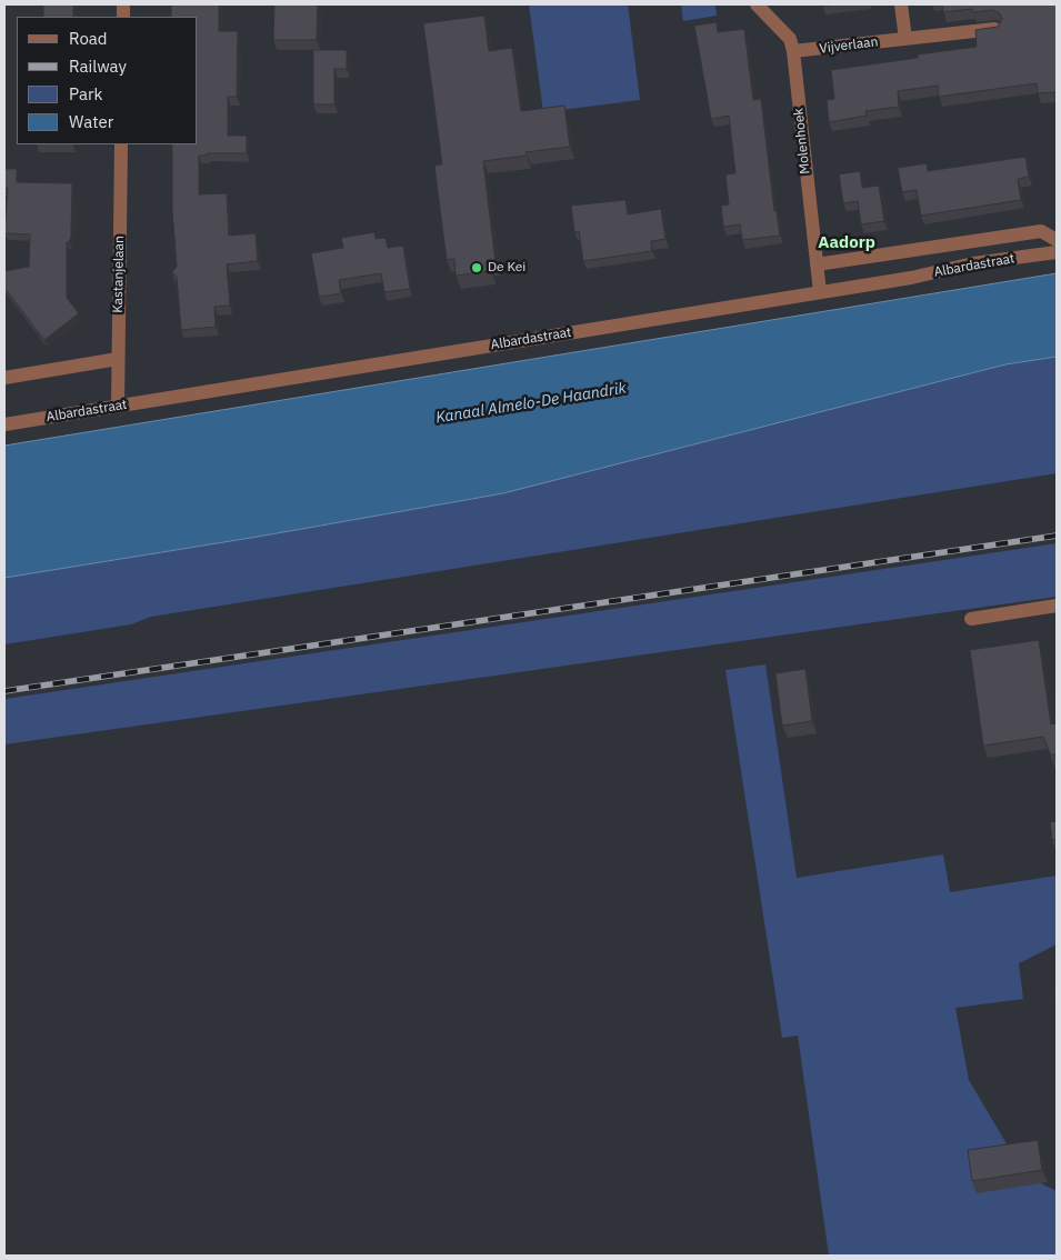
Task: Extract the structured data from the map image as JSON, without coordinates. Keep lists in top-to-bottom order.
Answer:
{
  "streets": {
    "street": [
      "Vijverlaan",
      "Molenhoek",
      "Albardastraat",
      "Kastanjelaan"
    ]
  },
  "crossings": [
    ["Vijverlaan", "Molenhoek"],
    ["Molenhoek", "Albardastraat"],
    ["Albardastraat", "Kastanjelaan"]
  ],
  "districts": ["Aadorp"],
  "water": ["Kanaal Almelo-De Haandrik"],
  "places": ["De Kei"],
  "legend": [
    "Road",
    "Railway",
    "Park",
    "Water"
  ]
}
